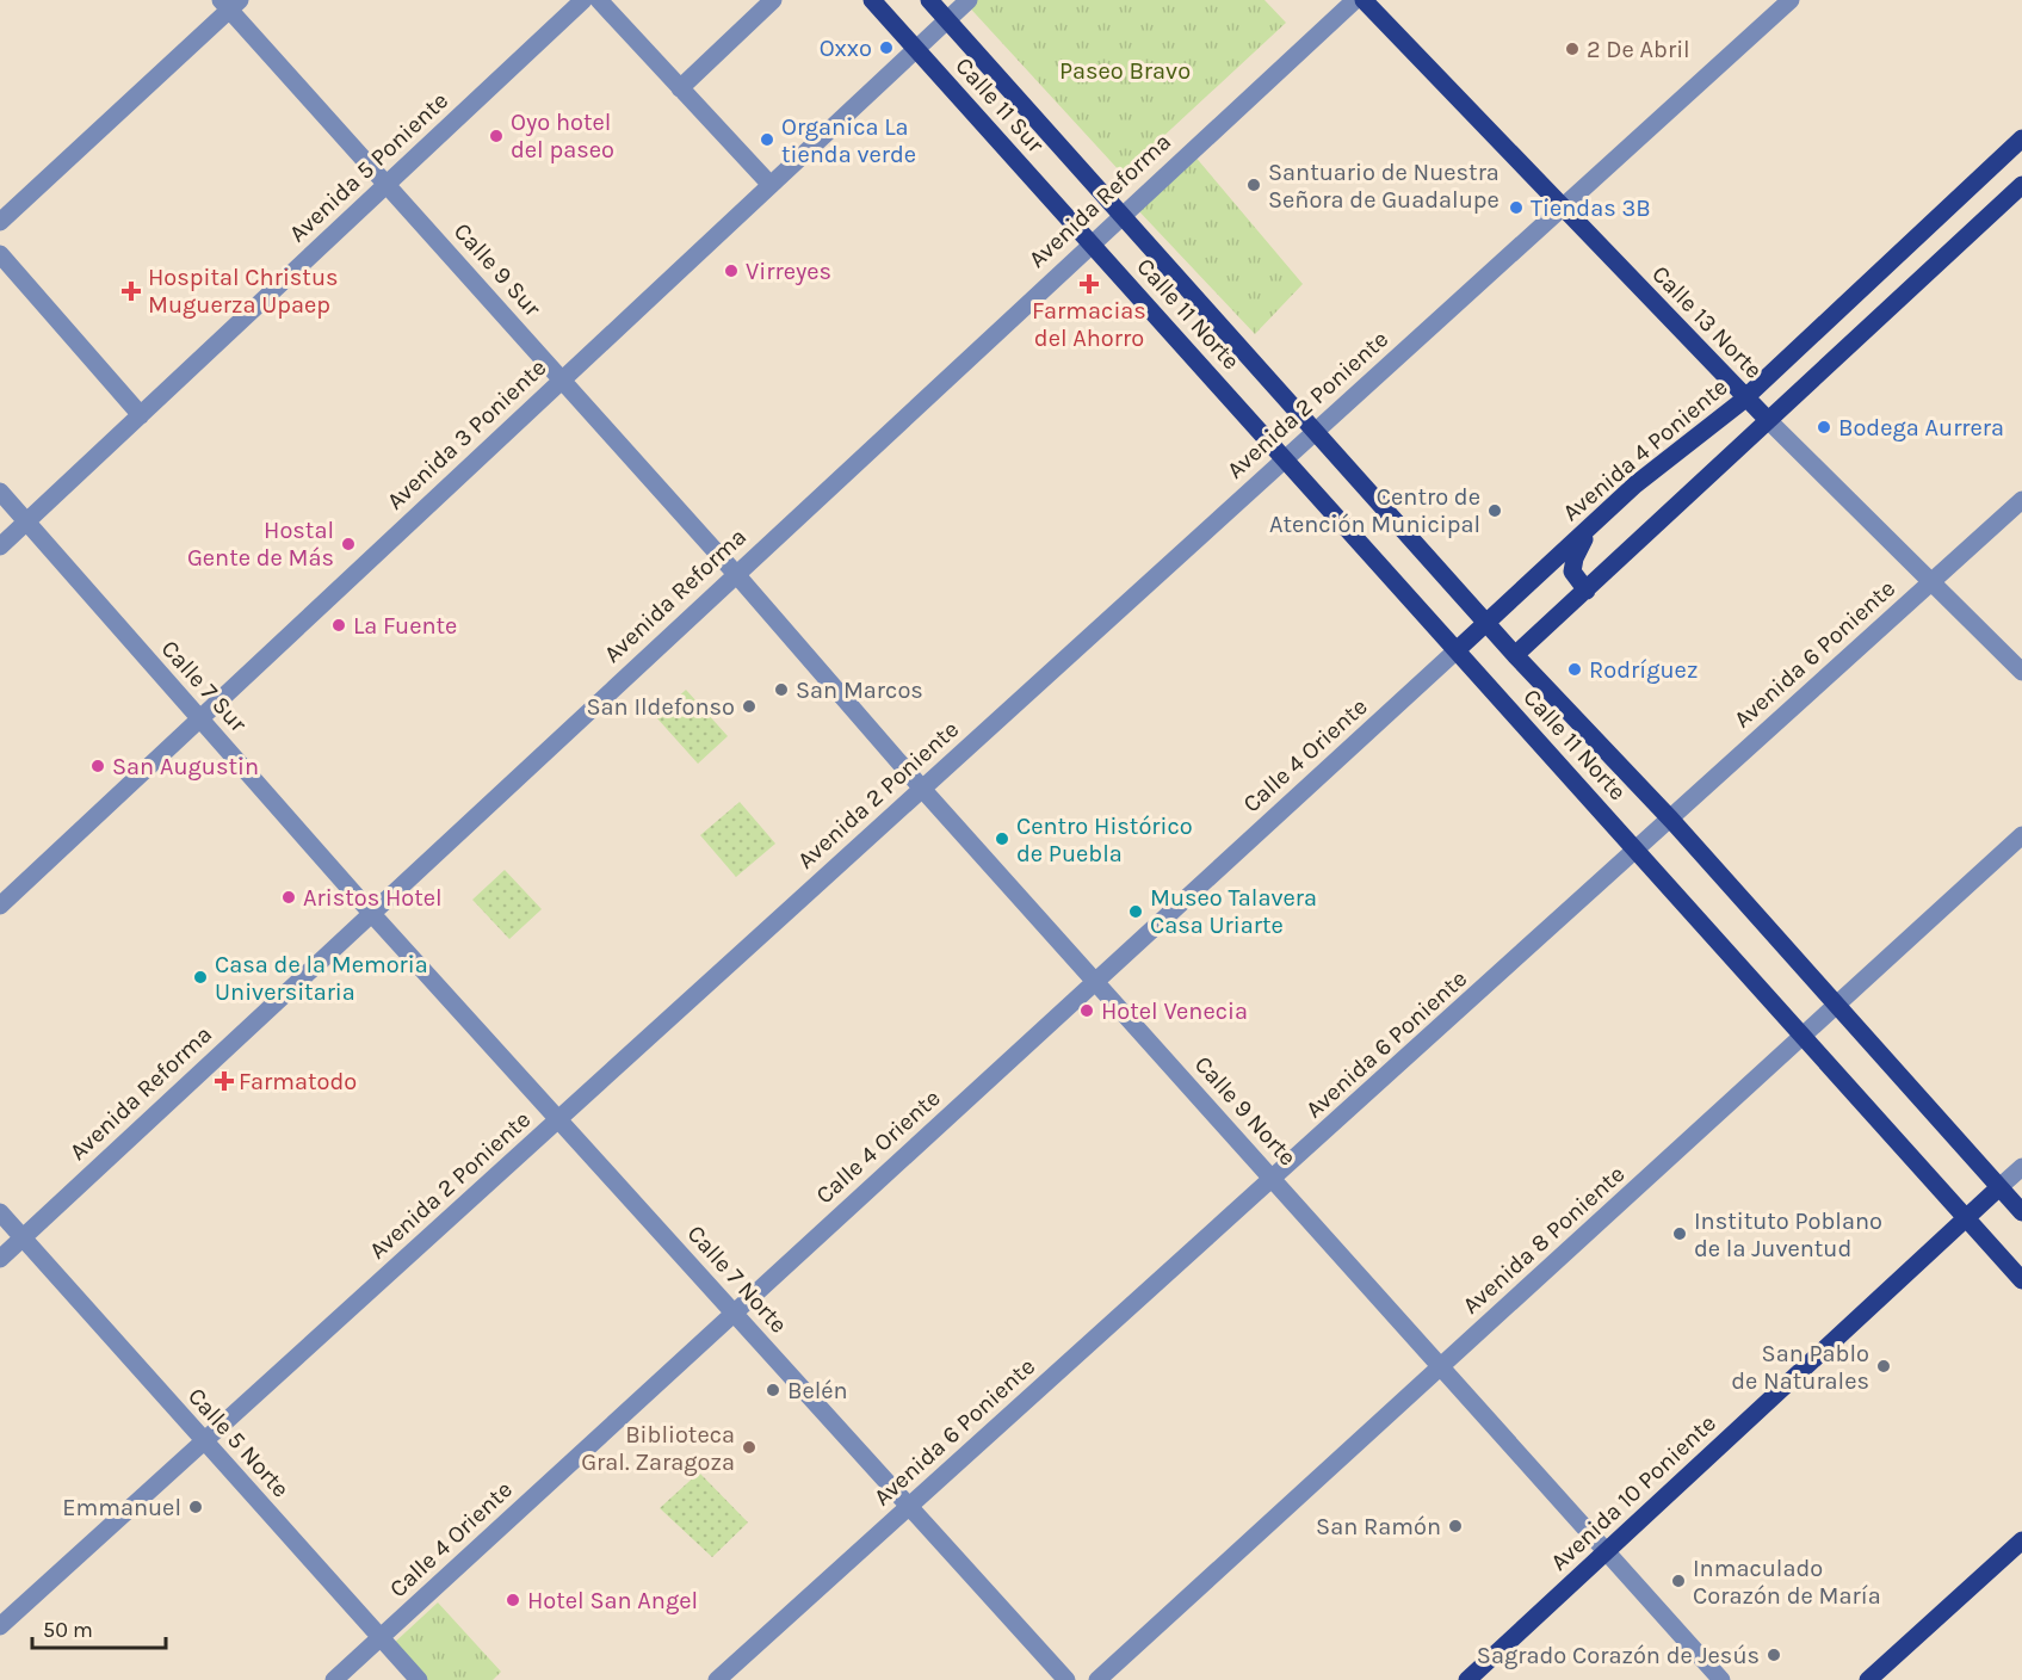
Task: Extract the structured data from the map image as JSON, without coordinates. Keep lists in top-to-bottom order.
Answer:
{
  "streets": {
    "main road": [
      "Calle 11 Sur",
      "Calle 11 Norte",
      "Calle 13 Norte",
      "Avenida 4 Poniente",
      "Avenida 10 Poniente"
    ],
    "street": [
      "Avenida 5 Poniente",
      "Avenida Reforma",
      "Calle 9 Sur",
      "Avenida 2 Poniente",
      "Avenida 3 Poniente",
      "Avenida 6 Poniente",
      "Calle 7 Sur",
      "Calle 4 Oriente",
      "Calle 9 Norte",
      "Avenida 8 Poniente",
      "Calle 7 Norte",
      "Calle 5 Norte"
    ]
  },
  "crossings": [
    ["Calle 11 Sur", "Avenida Reforma"],
    ["Calle 11 Sur", "Calle 11 Norte"],
    ["Calle 11 Sur", "Avenida 3 Poniente"],
    ["Avenida 5 Poniente", "Calle 9 Sur"],
    ["Avenida 5 Poniente", "Calle 7 Sur"],
    ["Avenida Reforma", "Calle 9 Sur"],
    ["Avenida Reforma", "Calle 11 Norte"],
    ["Avenida Reforma", "Calle 7 Sur"],
    ["Avenida Reforma", "Calle 9 Norte"],
    ["Avenida Reforma", "Calle 7 Norte"],
    ["Avenida Reforma", "Calle 5 Norte"],
    ["Calle 9 Sur", "Avenida 3 Poniente"],
    ["Calle 9 Sur", "Calle 9 Norte"],
    ["Calle 11 Norte", "Avenida 2 Poniente"],
    ["Calle 11 Norte", "Avenida 4 Poniente"],
    ["Calle 11 Norte", "Avenida 6 Poniente"],
    ["Calle 11 Norte", "Calle 4 Oriente"],
    ["Calle 11 Norte", "Avenida 8 Poniente"],
    ["Calle 11 Norte", "Avenida 10 Poniente"],
    ["Calle 13 Norte", "Avenida 2 Poniente"],
    ["Calle 13 Norte", "Avenida 4 Poniente"],
    ["Calle 13 Norte", "Avenida 6 Poniente"],
    ["Avenida 2 Poniente", "Calle 9 Norte"],
    ["Avenida 2 Poniente", "Calle 7 Norte"],
    ["Avenida 2 Poniente", "Calle 5 Norte"],
    ["Avenida 3 Poniente", "Calle 7 Sur"],
    ["Avenida 4 Poniente", "Calle 4 Oriente"],
    ["Avenida 6 Poniente", "Calle 9 Norte"],
    ["Avenida 6 Poniente", "Calle 7 Norte"],
    ["Calle 7 Sur", "Calle 7 Norte"],
    ["Calle 4 Oriente", "Calle 9 Norte"],
    ["Calle 4 Oriente", "Calle 7 Norte"],
    ["Calle 4 Oriente", "Calle 5 Norte"],
    ["Calle 9 Norte", "Avenida 8 Poniente"],
    ["Calle 9 Norte", "Avenida 10 Poniente"]
  ],
  "parks": ["Paseo Bravo"],
  "places": {
    "other": [
      "Oxxo",
      "2 De Abril",
      "Oyo hotel del paseo",
      "Organica La tienda verde",
      "Santuario de Nuestra Señora de Guadalupe",
      "Tiendas 3B",
      "Virreyes",
      "Bodega Aurrera",
      "Centro de Atención Municipal",
      "Hostal Gente de Más",
      "La Fuente",
      "Rodríguez",
      "San Marcos",
      "San Ildefonso",
      "San Augustin",
      "Centro Histórico de Puebla",
      "Aristos Hotel",
      "Museo Talavera Casa Uriarte",
      "Casa de la Memoria Universitaria",
      "Hotel Venecia",
      "Instituto Poblano de la Juventud",
      "San Pablo de Naturales",
      "Belén",
      "Biblioteca Gral. Zaragoza",
      "Emmanuel",
      "San Ramón",
      "Inmaculado Corazón de María",
      "Hotel San Angel",
      "Sagrado Corazón de Jesús"
    ],
    "health": ["Farmacias del Ahorro", "Hospital Christus Muguerza Upaep", "Farmatodo"]
  },
  "scale_bar": "50 m"
}
